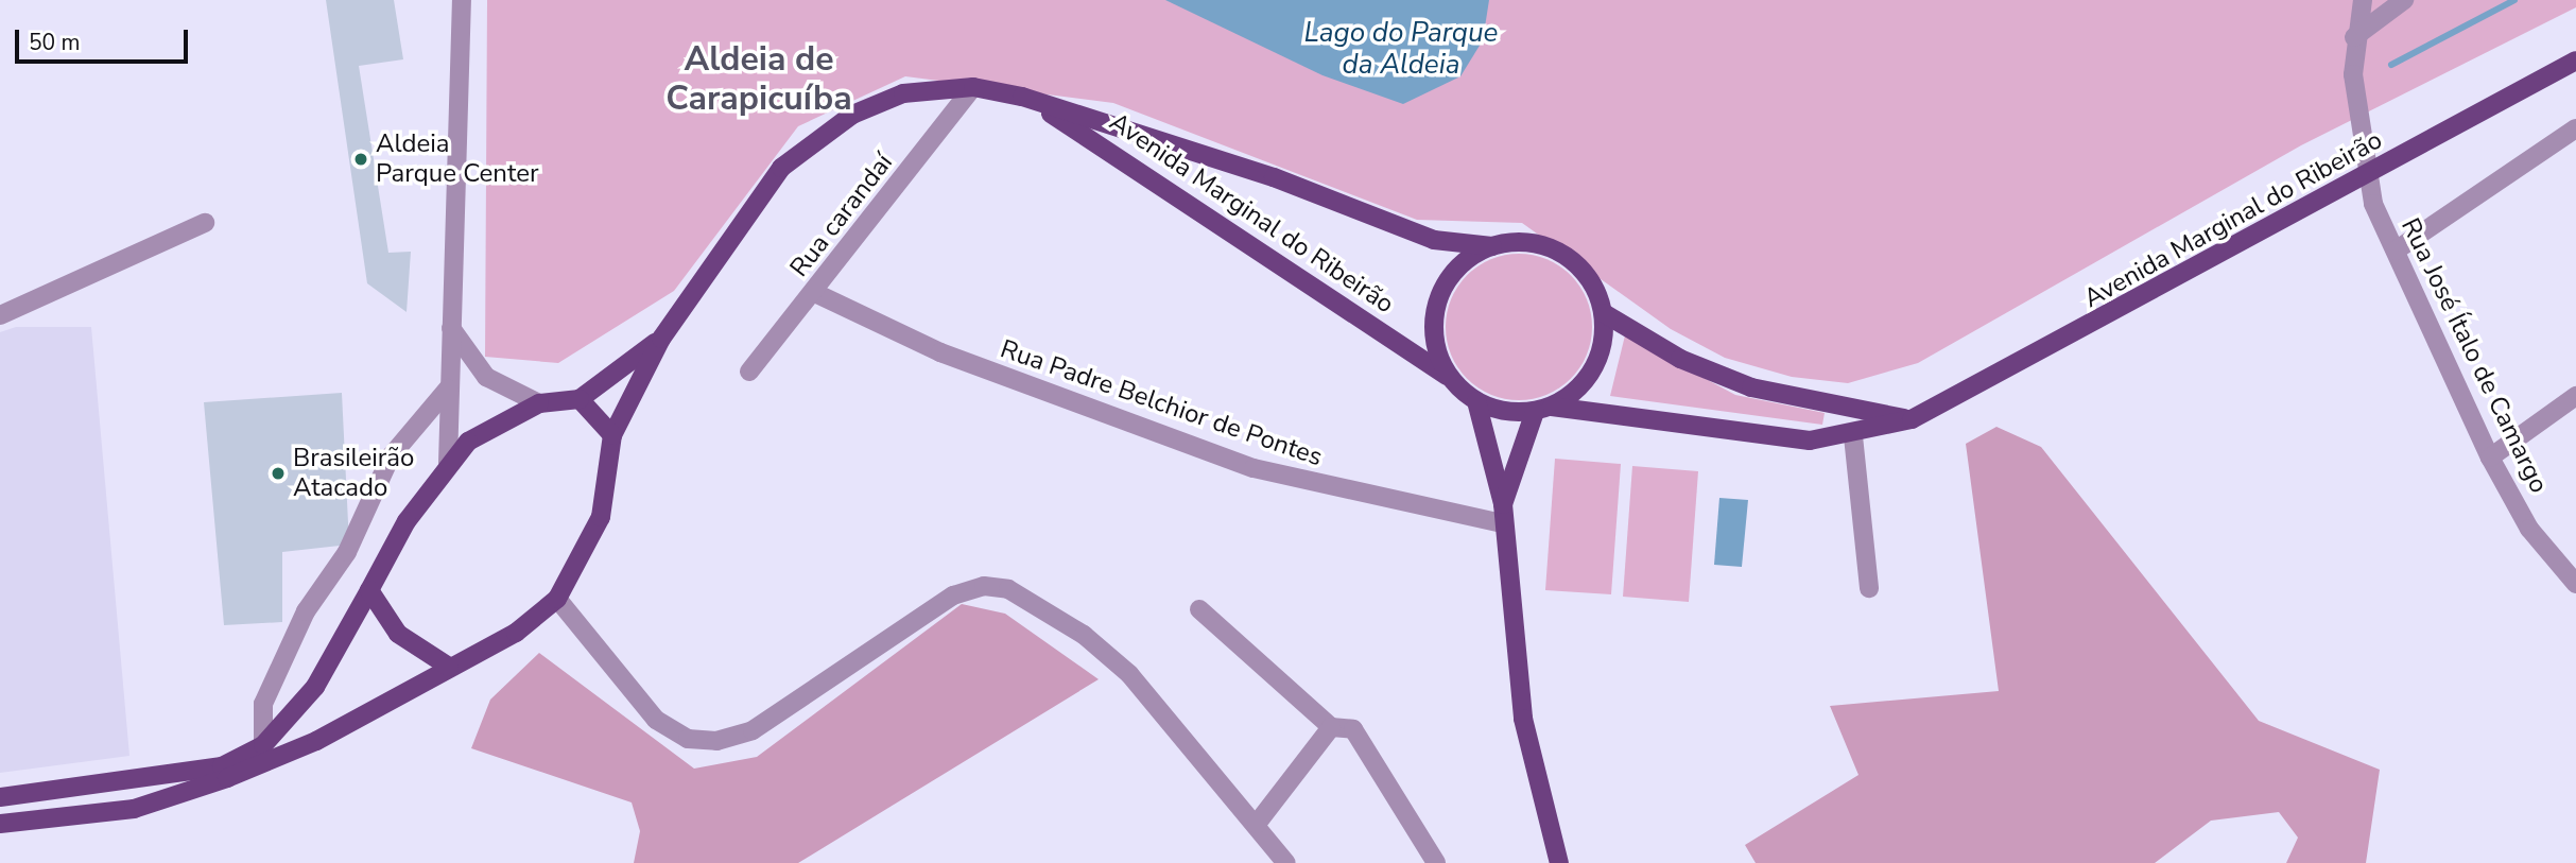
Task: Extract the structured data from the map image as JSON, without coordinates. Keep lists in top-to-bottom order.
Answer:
{
  "streets": {
    "main road": ["Avenida Marginal do Ribeirão"],
    "street": ["Rua carandaí", "Rua José Ítalo de Camargo", "Rua Padre Belchior de Pontes"]
  },
  "crossings": [
    ["Avenida Marginal do Ribeirão", "Rua carandaí"],
    ["Avenida Marginal do Ribeirão", "Rua José Ítalo de Camargo"],
    ["Rua carandaí", "Rua Padre Belchior de Pontes"]
  ],
  "districts": ["Aldeia de Carapicuíba"],
  "water": ["Lago do Parque da Aldeia"],
  "places": ["Aldeia Parque Center", "Brasileirão Atacado"],
  "scale_bar": "50 m"
}
